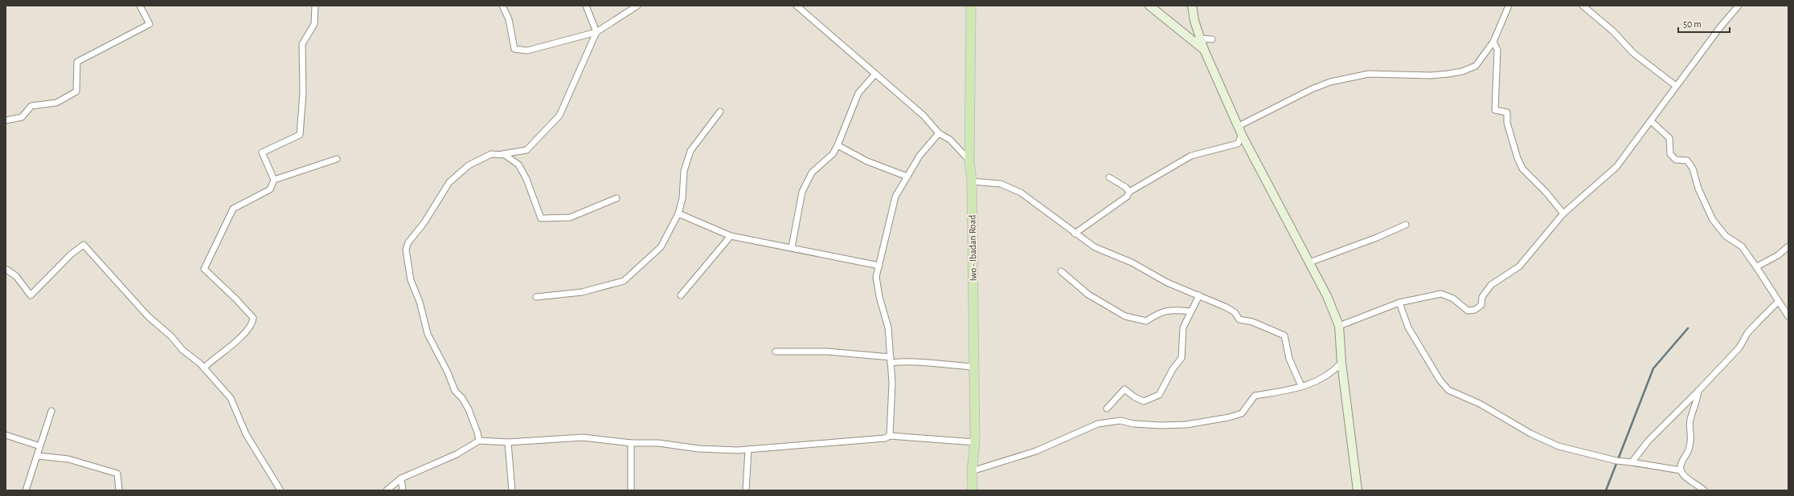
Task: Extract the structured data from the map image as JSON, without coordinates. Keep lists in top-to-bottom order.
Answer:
{
  "streets": {
    "main road": ["Iwo - Ibadan Road"]
  },
  "scale_bar": "50 m"
}
